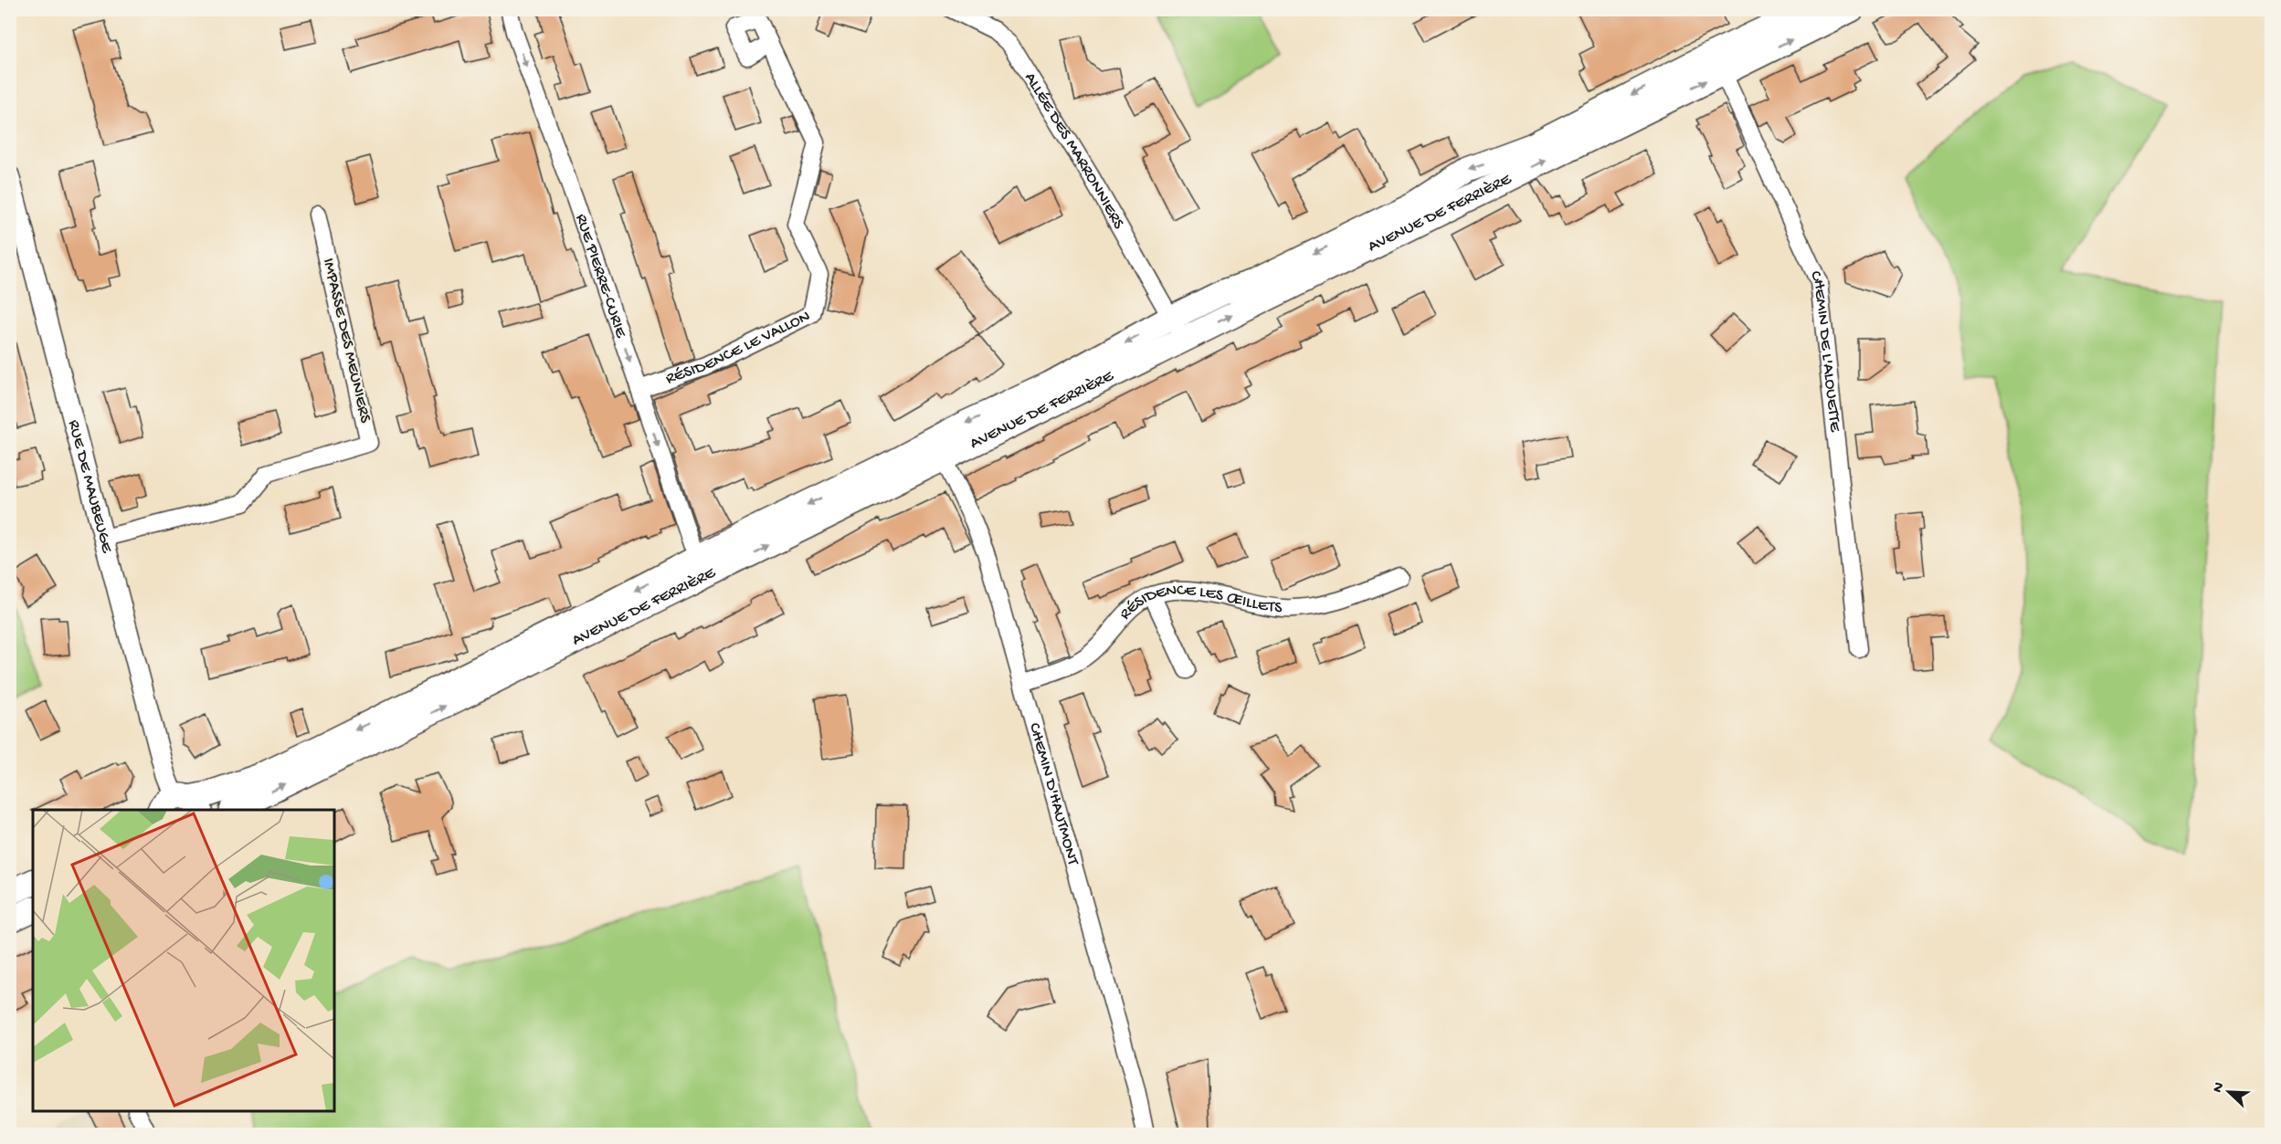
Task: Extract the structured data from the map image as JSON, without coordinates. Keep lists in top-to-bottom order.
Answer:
{
  "streets": {
    "main road": ["AVENUE DE FERRIÈRE"],
    "street": [
      "ALLÉE DES MARRONNIERS",
      "RUE PIERRE-CURIE",
      "IMPASSE DES MEUNIERS",
      "RÉSIDENCE LE VALLON",
      "CHEMIN DE L'ALOUETTE",
      "RUE DE MAUBEUGE",
      "RÉSIDENCE LES ŒILLETS",
      "CHEMIN D'HAUTMONT"
    ]
  },
  "crossings": [
    ["ALLÉE DES MARRONNIERS", "AVENUE DE FERRIÈRE"],
    ["AVENUE DE FERRIÈRE", "RUE PIERRE-CURIE"],
    ["AVENUE DE FERRIÈRE", "CHEMIN DE L'ALOUETTE"],
    ["AVENUE DE FERRIÈRE", "RUE DE MAUBEUGE"],
    ["AVENUE DE FERRIÈRE", "CHEMIN D'HAUTMONT"],
    ["RUE PIERRE-CURIE", "RÉSIDENCE LE VALLON"],
    ["IMPASSE DES MEUNIERS", "RUE DE MAUBEUGE"],
    ["RÉSIDENCE LES ŒILLETS", "CHEMIN D'HAUTMONT"]
  ],
  "one_way": ["RUE PIERRE-CURIE"],
  "north": "top left"
}
